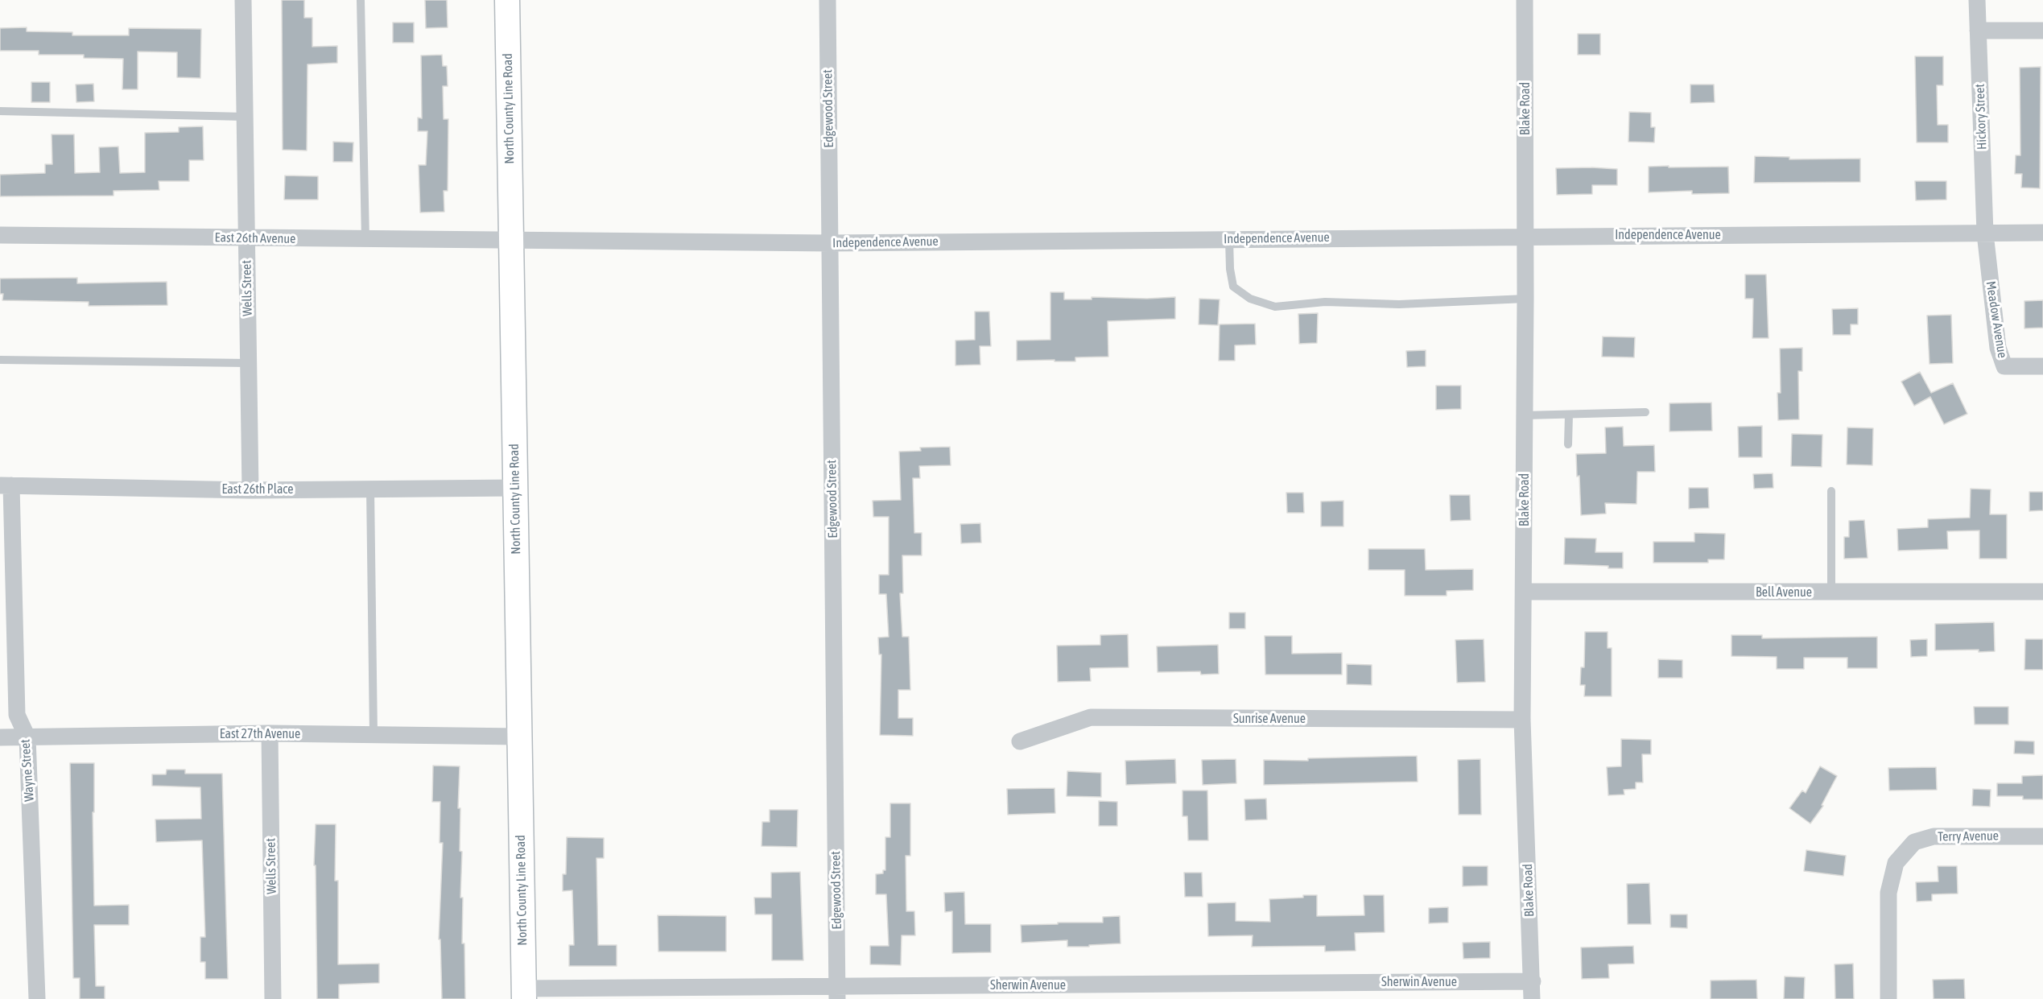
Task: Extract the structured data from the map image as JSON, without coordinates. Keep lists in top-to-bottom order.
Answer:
{
  "streets": {
    "main road": ["North County Line Road"],
    "street": [
      "Edgewood Street",
      "Blake Road",
      "Hickory Street",
      "Independence Avenue",
      "East 26th Avenue",
      "Wells Street",
      "Meadow Avenue",
      "East 26th Place",
      "Bell Avenue",
      "Sunrise Avenue",
      "East 27th Avenue",
      "Wayne Street",
      "Terry Avenue",
      "Sherwin Avenue"
    ]
  },
  "crossings": [
    ["North County Line Road", "Independence Avenue"],
    ["North County Line Road", "East 26th Avenue"],
    ["North County Line Road", "East 26th Place"],
    ["North County Line Road", "East 27th Avenue"],
    ["North County Line Road", "Sherwin Avenue"],
    ["Edgewood Street", "Independence Avenue"],
    ["Edgewood Street", "Sherwin Avenue"],
    ["Blake Road", "Independence Avenue"],
    ["Blake Road", "Bell Avenue"],
    ["Blake Road", "Sunrise Avenue"],
    ["Blake Road", "Sherwin Avenue"],
    ["Hickory Street", "Independence Avenue"],
    ["Hickory Street", "Meadow Avenue"],
    ["Independence Avenue", "East 26th Avenue"],
    ["Independence Avenue", "Meadow Avenue"],
    ["East 26th Avenue", "Wells Street"],
    ["Wells Street", "East 26th Place"],
    ["Wells Street", "East 27th Avenue"],
    ["East 26th Place", "Wayne Street"],
    ["East 27th Avenue", "Wayne Street"]
  ]
}
